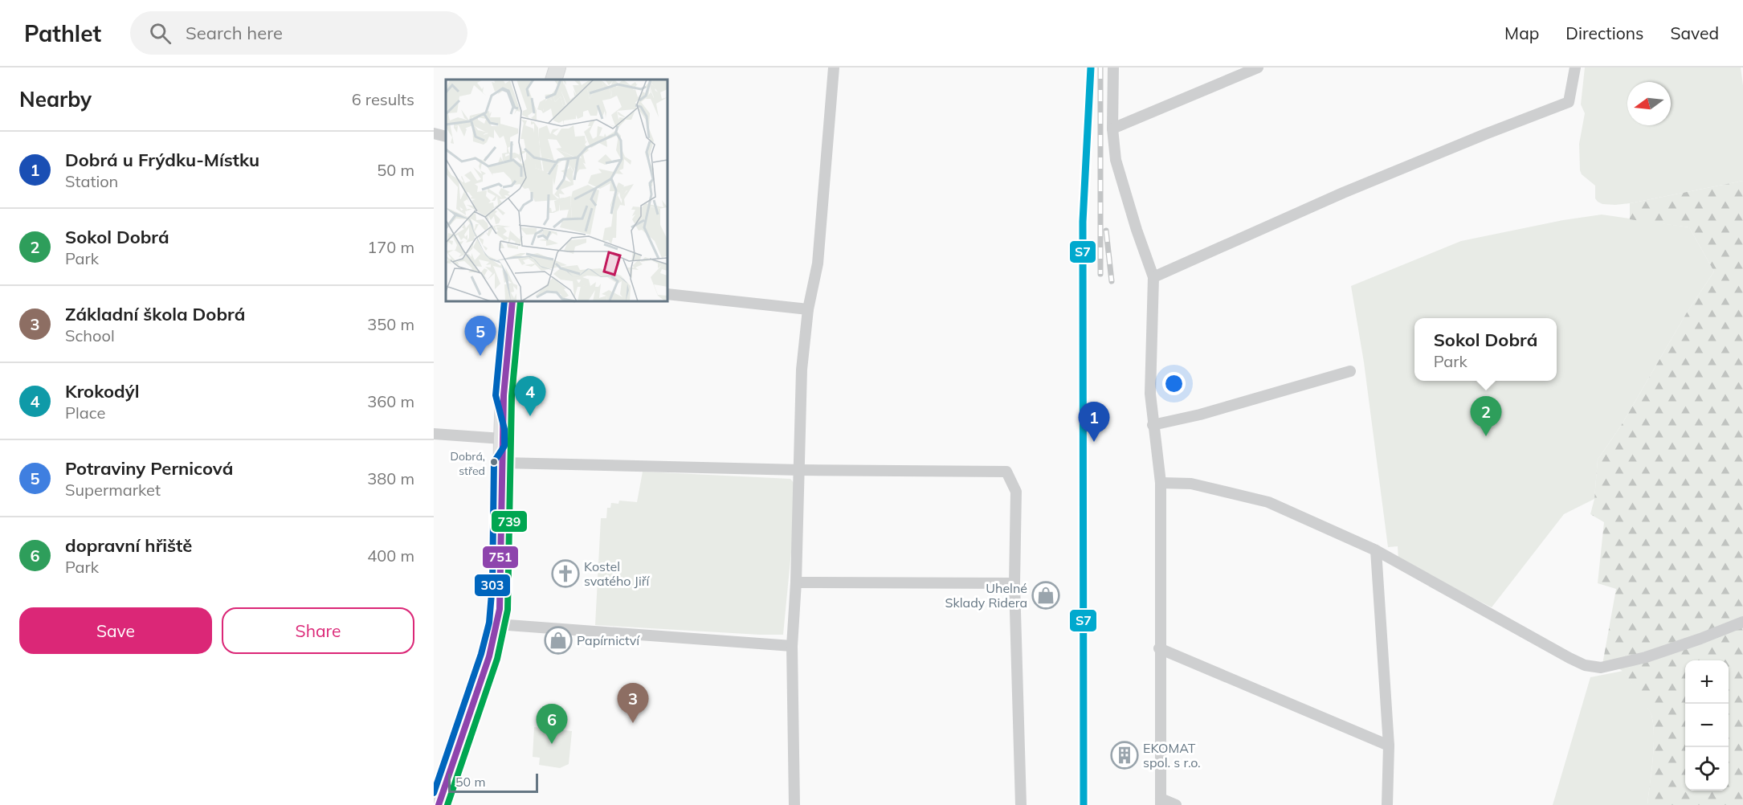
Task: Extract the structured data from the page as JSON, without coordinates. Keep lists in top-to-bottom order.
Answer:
{
  "places": {
    "other": ["Dobrá, střed"],
    "church": ["Kostel svatého Jiří"],
    "shop": ["Uhelné Sklady Ridera", "Papírnictví"],
    "building": ["EKOMAT spol. s r.o."]
  },
  "lines": [
    "transit line S7",
    "transit line 751",
    "transit line 739",
    "transit line 303"
  ],
  "scale_bar": "50 m",
  "north": "left",
  "page": {
    "header": "Pathlet",
    "search": "Search here",
    "nav": ["Map", "Directions", "Saved"],
    "heading": ["Nearby", "6 results"],
    "list": [
      {
        "mark": "1",
        "name": "Dobrá u Frýdku-Místku",
        "note": "Station",
        "value": "50 m"
      },
      {
        "mark": "2",
        "name": "Sokol Dobrá",
        "note": "Park",
        "value": "170 m"
      },
      {
        "mark": "3",
        "name": "Základní škola Dobrá",
        "note": "School",
        "value": "350 m"
      },
      {
        "mark": "4",
        "name": "Krokodýl",
        "note": "Place",
        "value": "360 m"
      },
      {
        "mark": "5",
        "name": "Potraviny Pernicová",
        "note": "Supermarket",
        "value": "380 m"
      },
      {
        "mark": "6",
        "name": "dopravní hřiště",
        "note": "Park",
        "value": "400 m"
      }
    ],
    "pins": [
      "5",
      "4",
      "2",
      "1",
      "3",
      "6"
    ],
    "popup": ["Sokol Dobrá", "Park"],
    "buttons": ["Save", "Share"],
    "map_buttons": ["+", "−"],
    "scale": "50 m"
  }
}
